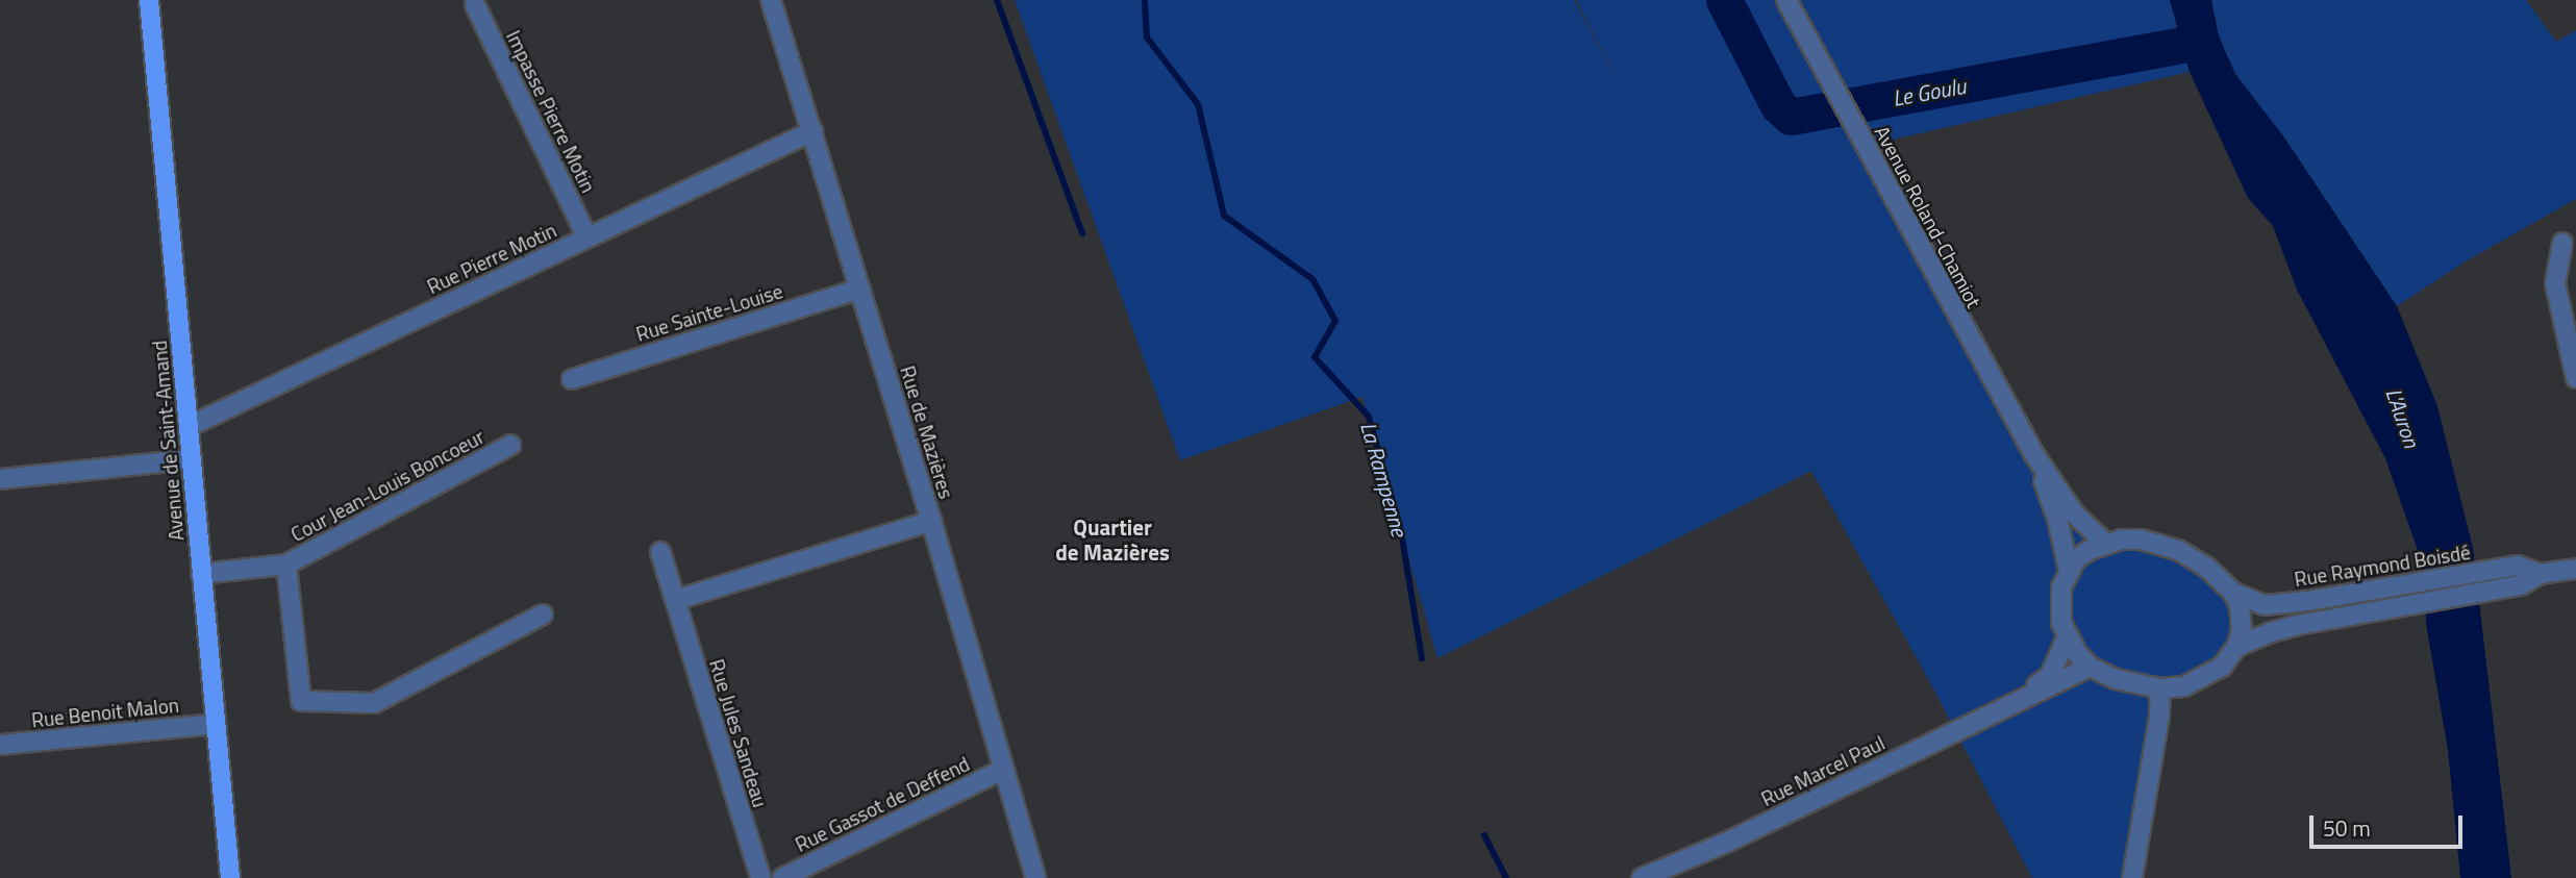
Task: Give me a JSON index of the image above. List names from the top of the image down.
{
  "streets": {
    "main road": ["Avenue de Saint-Amand"],
    "street": [
      "Impasse Pierre Motin",
      "Avenue Roland-Chamiot",
      "Rue Pierre Motin",
      "Rue Sainte-Louise",
      "Rue de Mazières",
      "Cour Jean-Louis Boncoeur",
      "Rue Raymond Boisdé",
      "Rue Benoit Malon",
      "Rue Jules Sandeau",
      "Rue Marcel Paul",
      "Rue Gassot de Deffend"
    ]
  },
  "crossings": [
    ["Impasse Pierre Motin", "Rue Pierre Motin"],
    ["Avenue Roland-Chamiot", "Rue Raymond Boisdé"],
    ["Avenue Roland-Chamiot", "Rue Marcel Paul"],
    ["Rue Pierre Motin", "Rue de Mazières"],
    ["Rue Pierre Motin", "Avenue de Saint-Amand"],
    ["Rue Sainte-Louise", "Rue de Mazières"],
    ["Rue de Mazières", "Rue Gassot de Deffend"],
    ["Avenue de Saint-Amand", "Cour Jean-Louis Boncoeur"],
    ["Avenue de Saint-Amand", "Rue Benoit Malon"],
    ["Rue Raymond Boisdé", "Rue Marcel Paul"]
  ],
  "districts": ["Quartier de Mazières"],
  "water": ["Le Goulu", "L'Auron", "La Rampenne"],
  "scale_bar": "50 m"
}
